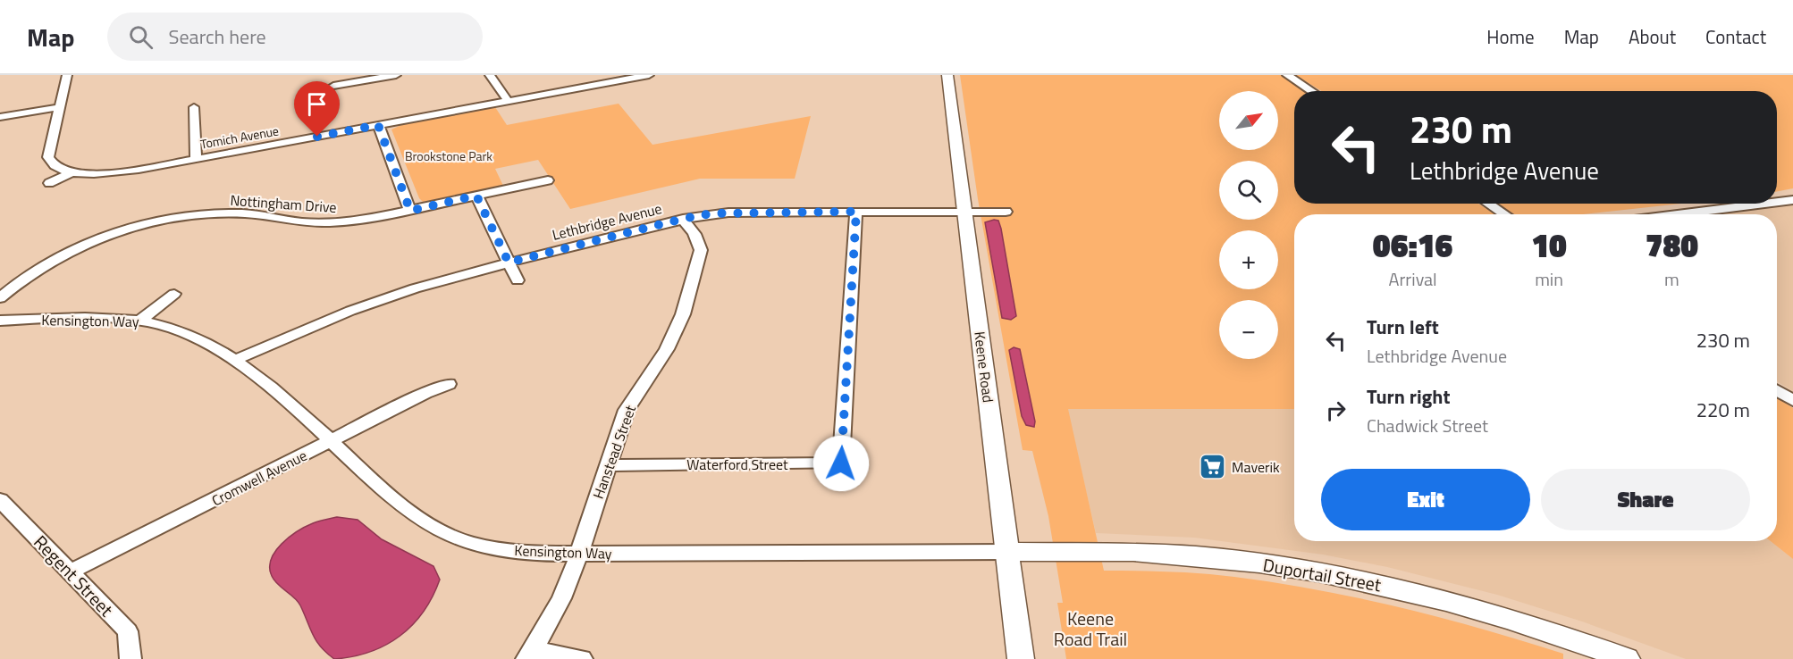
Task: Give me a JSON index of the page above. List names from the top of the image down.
{
  "streets": {
    "main road": ["Keene Road", "Duportail Street"],
    "street": [
      "Tomich Avenue",
      "Nottingham Drive",
      "Lethbridge Avenue",
      "Kensington Way",
      "Hanstead Street",
      "Waterford Street",
      "Cromwell Avenue",
      "Regent Street"
    ]
  },
  "crossings": [
    ["Lethbridge Avenue", "Kensington Way"],
    ["Lethbridge Avenue", "Keene Road"],
    ["Lethbridge Avenue", "Hanstead Street"],
    ["Lethbridge Avenue", "Waterford Street"],
    ["Kensington Way", "Keene Road"],
    ["Kensington Way", "Hanstead Street"],
    ["Kensington Way", "Cromwell Avenue"],
    ["Kensington Way", "Duportail Street"],
    ["Keene Road", "Duportail Street"],
    ["Hanstead Street", "Waterford Street"],
    ["Cromwell Avenue", "Regent Street"]
  ],
  "parks": ["Brookstone Park", "Keene Road Trail"],
  "places": {
    "supermarket": ["Maverik"]
  },
  "north": "top right",
  "page": {
    "header": "Map",
    "search": "Search here",
    "nav": [
      "Home",
      "Map",
      "About",
      "Contact"
    ],
    "map_buttons": ["+", "−"],
    "turn": ["230 m", "Lethbridge Avenue"],
    "eta": [
      "06:16",
      "Arrival",
      "10",
      "min",
      "780",
      "m"
    ],
    "list": [
      {
        "name": "Turn left",
        "note": "Lethbridge Avenue",
        "value": "230 m"
      },
      {
        "name": "Turn right",
        "note": "Chadwick Street",
        "value": "220 m"
      }
    ],
    "buttons": ["Exit", "Share"]
  }
}
